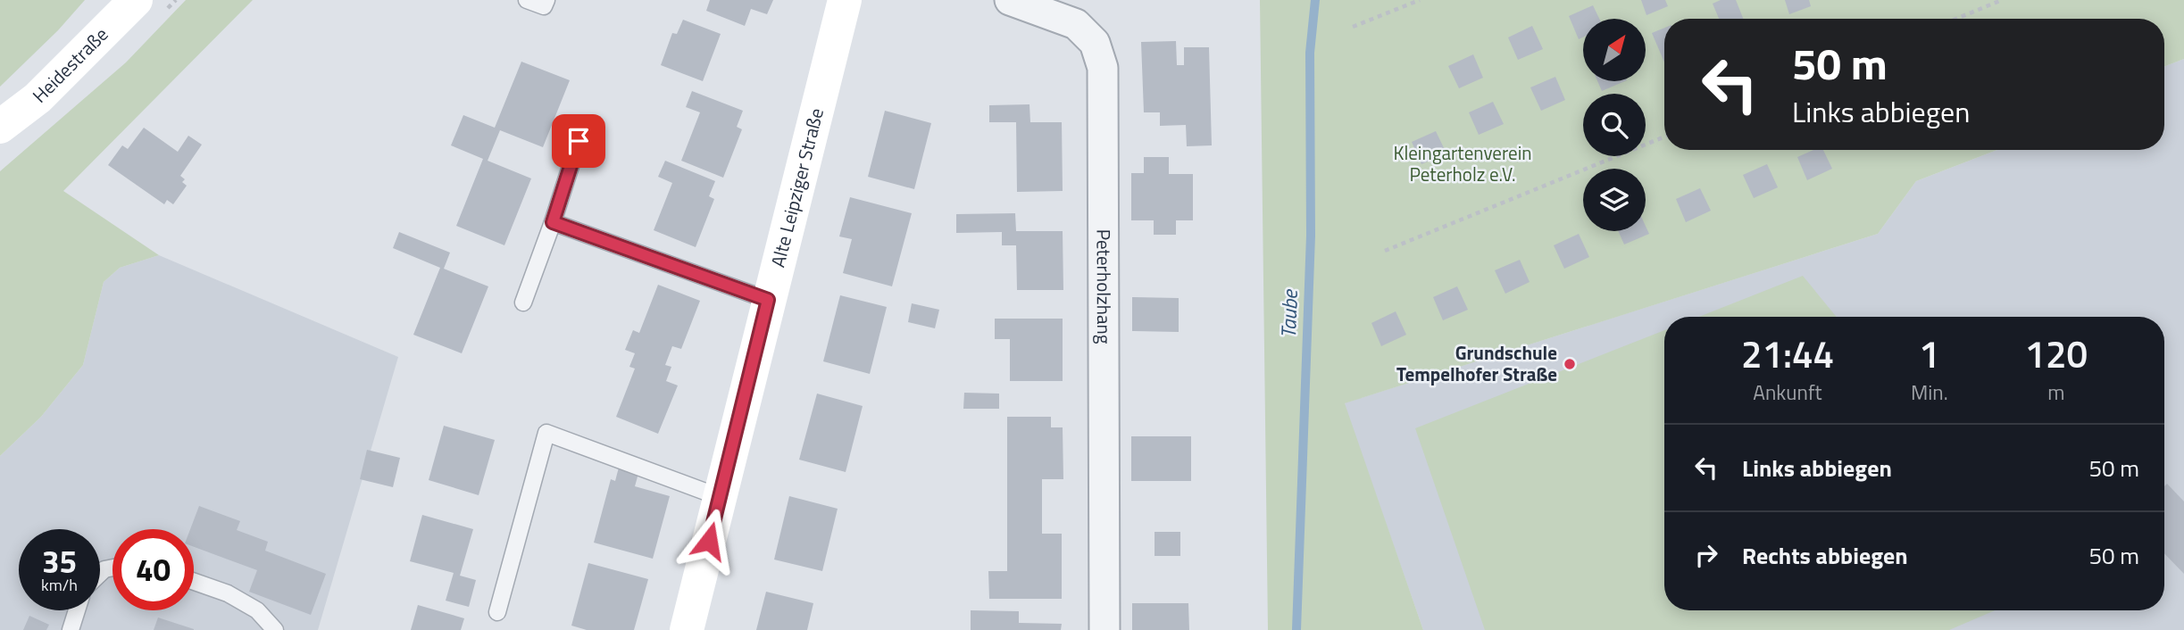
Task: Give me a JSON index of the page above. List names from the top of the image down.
{
  "streets": {
    "street": ["Heidestraße", "Alte Leipziger Straße", "Peterholzhang"]
  },
  "water": ["Taube"],
  "parks": ["Kleingartenverein Peterholz e.V."],
  "places": ["Grundschule Tempelhofer Straße"],
  "north": "top right",
  "page": {
    "turn": ["50 m", "Links abbiegen"],
    "eta": [
      "21:44",
      "Ankunft",
      "1",
      "Min.",
      "120",
      "m"
    ],
    "list": [
      {
        "name": "Links abbiegen",
        "value": "50 m"
      },
      {
        "name": "Rechts abbiegen",
        "value": "50 m"
      }
    ],
    "speed": "35 km/h",
    "limit": "40"
  }
}
